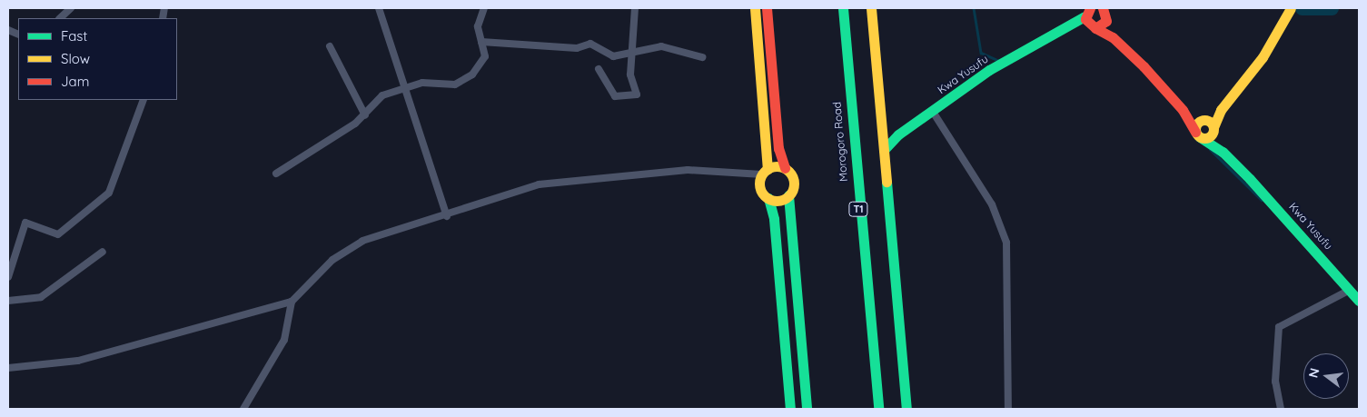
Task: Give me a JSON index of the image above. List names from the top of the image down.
{
  "streets": {
    "main road": ["Kwa Yusufu", "Morogoro Road", "T1"]
  },
  "legend": ["Fast", "Slow", "Jam"],
  "north": "left"
}
